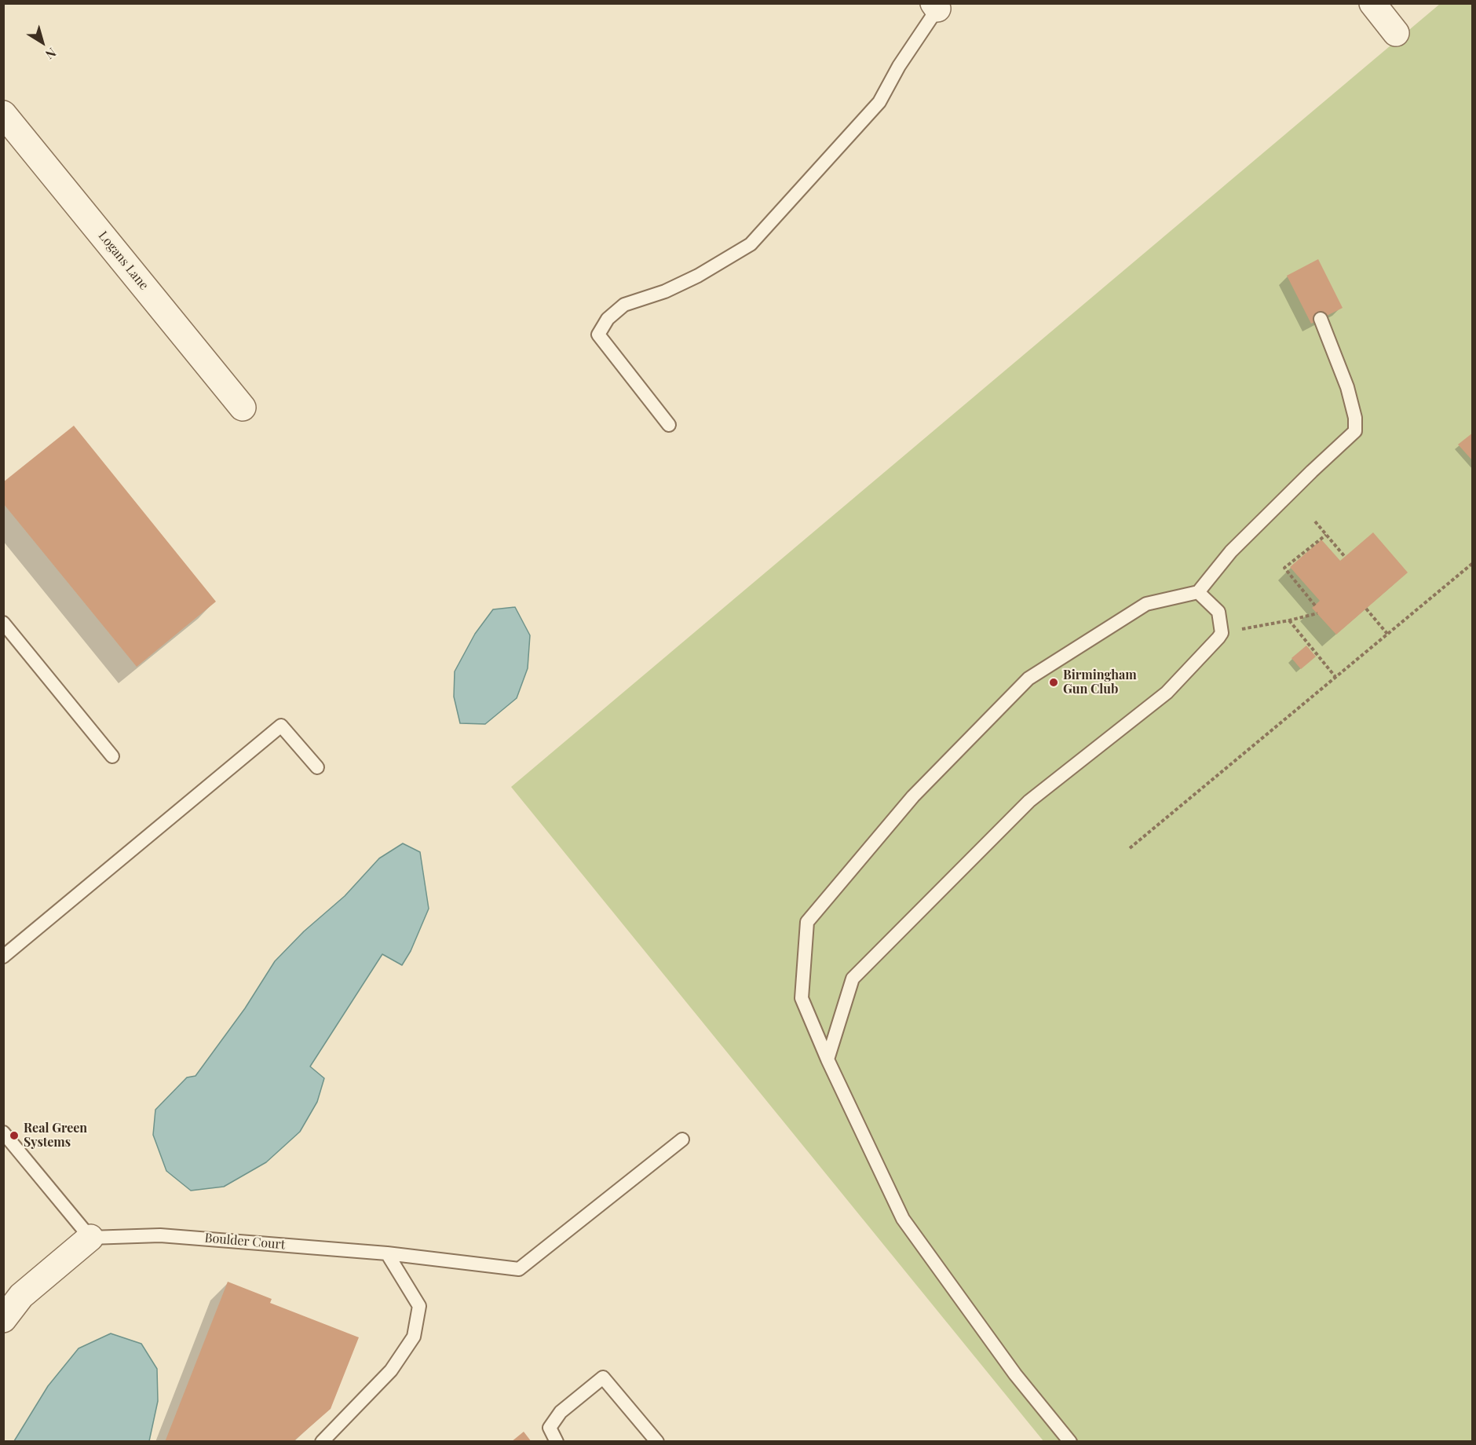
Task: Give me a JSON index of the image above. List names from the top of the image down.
{
  "streets": {
    "street": ["Logans Lane"],
    "lane": ["Boulder Court"]
  },
  "places": ["Birmingham Gun Club", "Real Green Systems"],
  "north": "bottom right"
}
